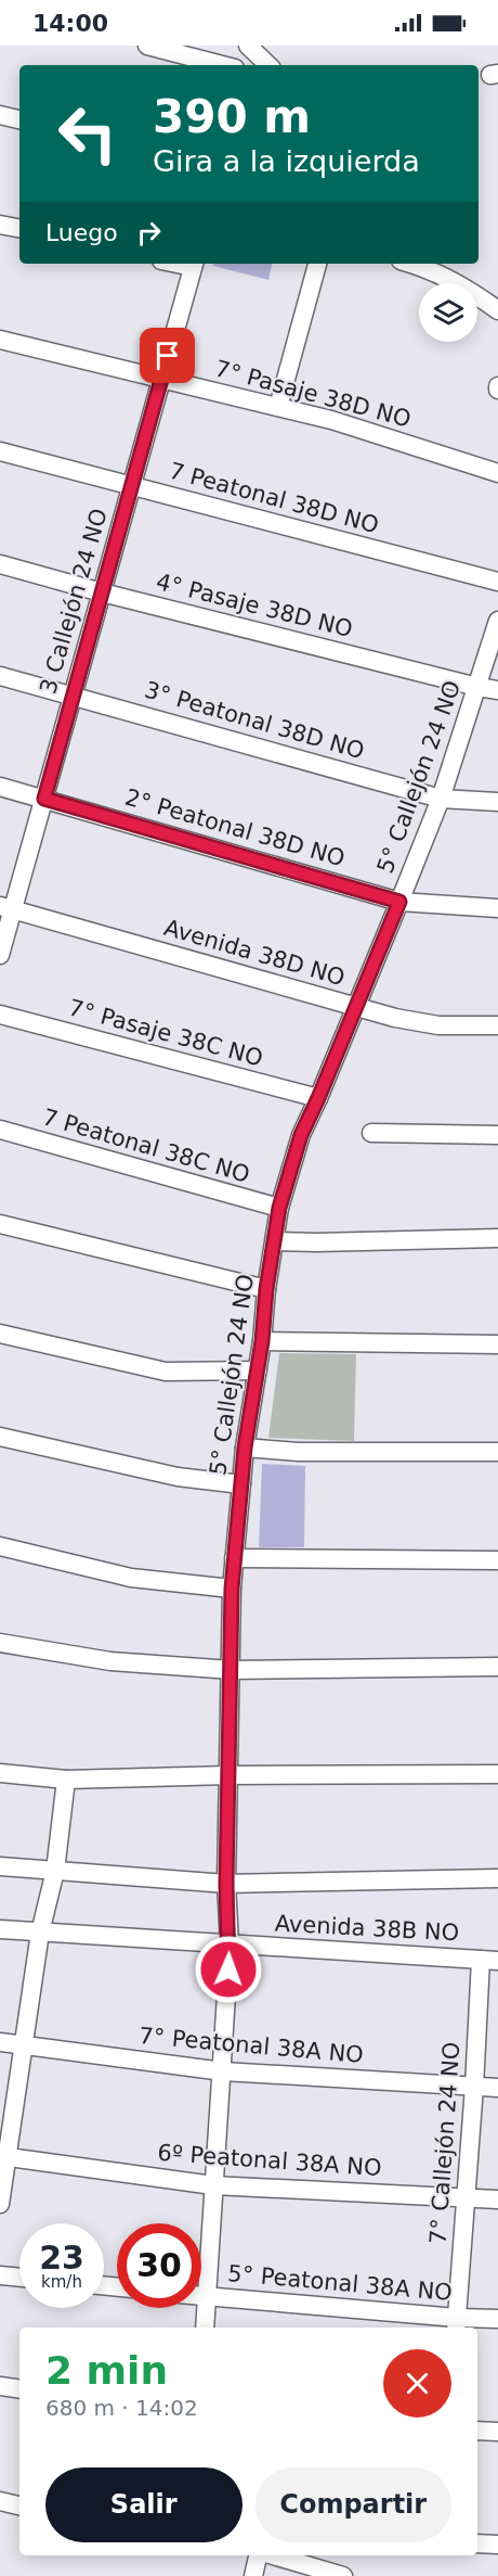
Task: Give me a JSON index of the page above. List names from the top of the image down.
{
  "streets": {
    "street": [
      "7° Pasaje 38D NO",
      "7 Peatonal 38D NO",
      "3 Callejón 24 NO",
      "4° Pasaje 38D NO",
      "3° Peatonal 38D NO",
      "5° Callejón 24 NO",
      "2° Peatonal 38D NO",
      "Avenida 38D NO",
      "7° Pasaje 38C NO",
      "7 Peatonal 38C NO",
      "Avenida 38B NO",
      "7° Peatonal 38A NO",
      "7° Callejón 24 NO",
      "6º Peatonal 38A NO",
      "5° Peatonal 38A NO"
    ]
  },
  "crossings": [
    ["7° Pasaje 38D NO", "3 Callejón 24 NO"],
    ["7 Peatonal 38D NO", "3 Callejón 24 NO"],
    ["3 Callejón 24 NO", "4° Pasaje 38D NO"],
    ["3 Callejón 24 NO", "3° Peatonal 38D NO"],
    ["3 Callejón 24 NO", "2° Peatonal 38D NO"],
    ["3 Callejón 24 NO", "Avenida 38D NO"],
    ["4° Pasaje 38D NO", "5° Callejón 24 NO"],
    ["3° Peatonal 38D NO", "5° Callejón 24 NO"],
    ["5° Callejón 24 NO", "2° Peatonal 38D NO"],
    ["5° Callejón 24 NO", "Avenida 38D NO"],
    ["5° Callejón 24 NO", "7° Pasaje 38C NO"],
    ["5° Callejón 24 NO", "7 Peatonal 38C NO"],
    ["5° Callejón 24 NO", "Avenida 38B NO"],
    ["5° Callejón 24 NO", "7° Peatonal 38A NO"],
    ["5° Callejón 24 NO", "6º Peatonal 38A NO"],
    ["5° Callejón 24 NO", "5° Peatonal 38A NO"],
    ["Avenida 38B NO", "7° Callejón 24 NO"],
    ["7° Peatonal 38A NO", "7° Callejón 24 NO"],
    ["7° Callejón 24 NO", "6º Peatonal 38A NO"],
    ["7° Callejón 24 NO", "5° Peatonal 38A NO"]
  ],
  "page": {
    "status": "14:00",
    "turn": ["390 m", "Gira a la izquierda"],
    "then": "Luego",
    "speed": "23 km/h",
    "limit": "30",
    "heading": ["2 min", "680 m · 14:02"],
    "buttons": ["Salir", "Compartir"]
  }
}
